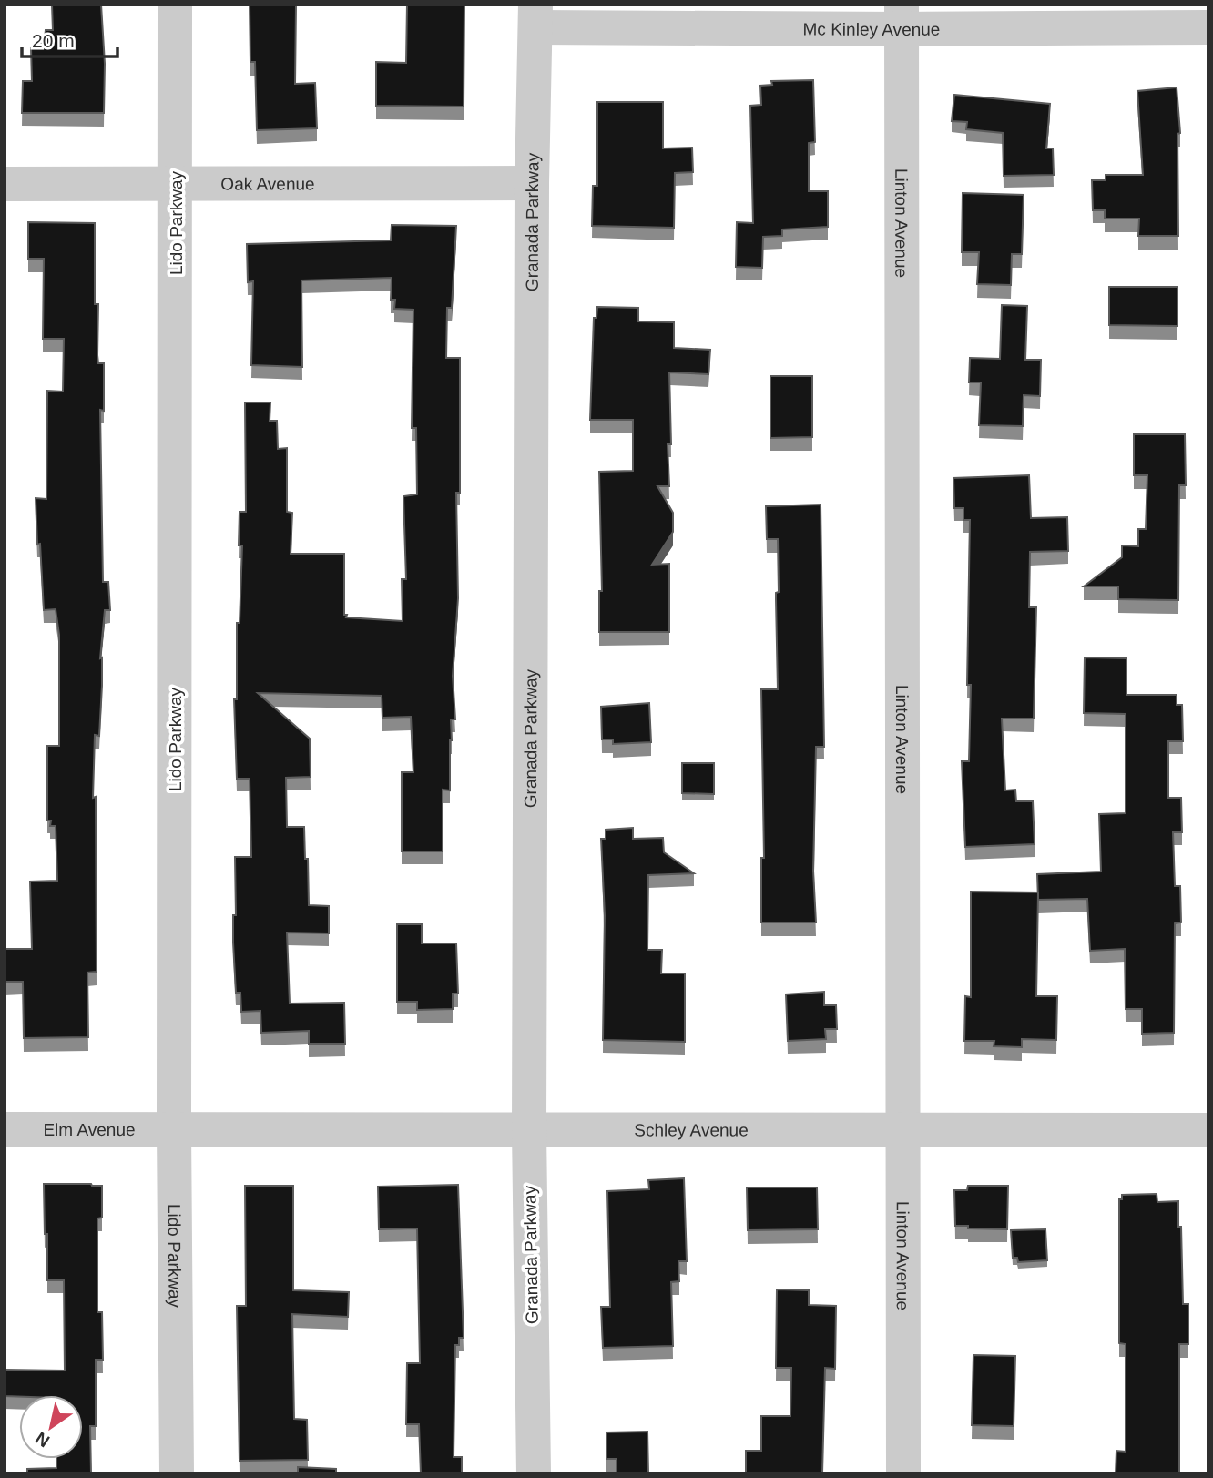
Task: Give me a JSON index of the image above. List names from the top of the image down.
{
  "streets": {
    "street": [
      "Mc Kinley Avenue",
      "Oak Avenue",
      "Granada Parkway",
      "Lido Parkway",
      "Linton Avenue",
      "Elm Avenue",
      "Schley Avenue"
    ]
  },
  "crossings": [
    ["Mc Kinley Avenue", "Granada Parkway"],
    ["Mc Kinley Avenue", "Linton Avenue"],
    ["Oak Avenue", "Granada Parkway"],
    ["Oak Avenue", "Lido Parkway"],
    ["Granada Parkway", "Schley Avenue"],
    ["Lido Parkway", "Elm Avenue"],
    ["Lido Parkway", "Schley Avenue"],
    ["Linton Avenue", "Schley Avenue"],
    ["Elm Avenue", "Schley Avenue"]
  ],
  "scale_bar": "20 m",
  "north": "bottom left"
}
